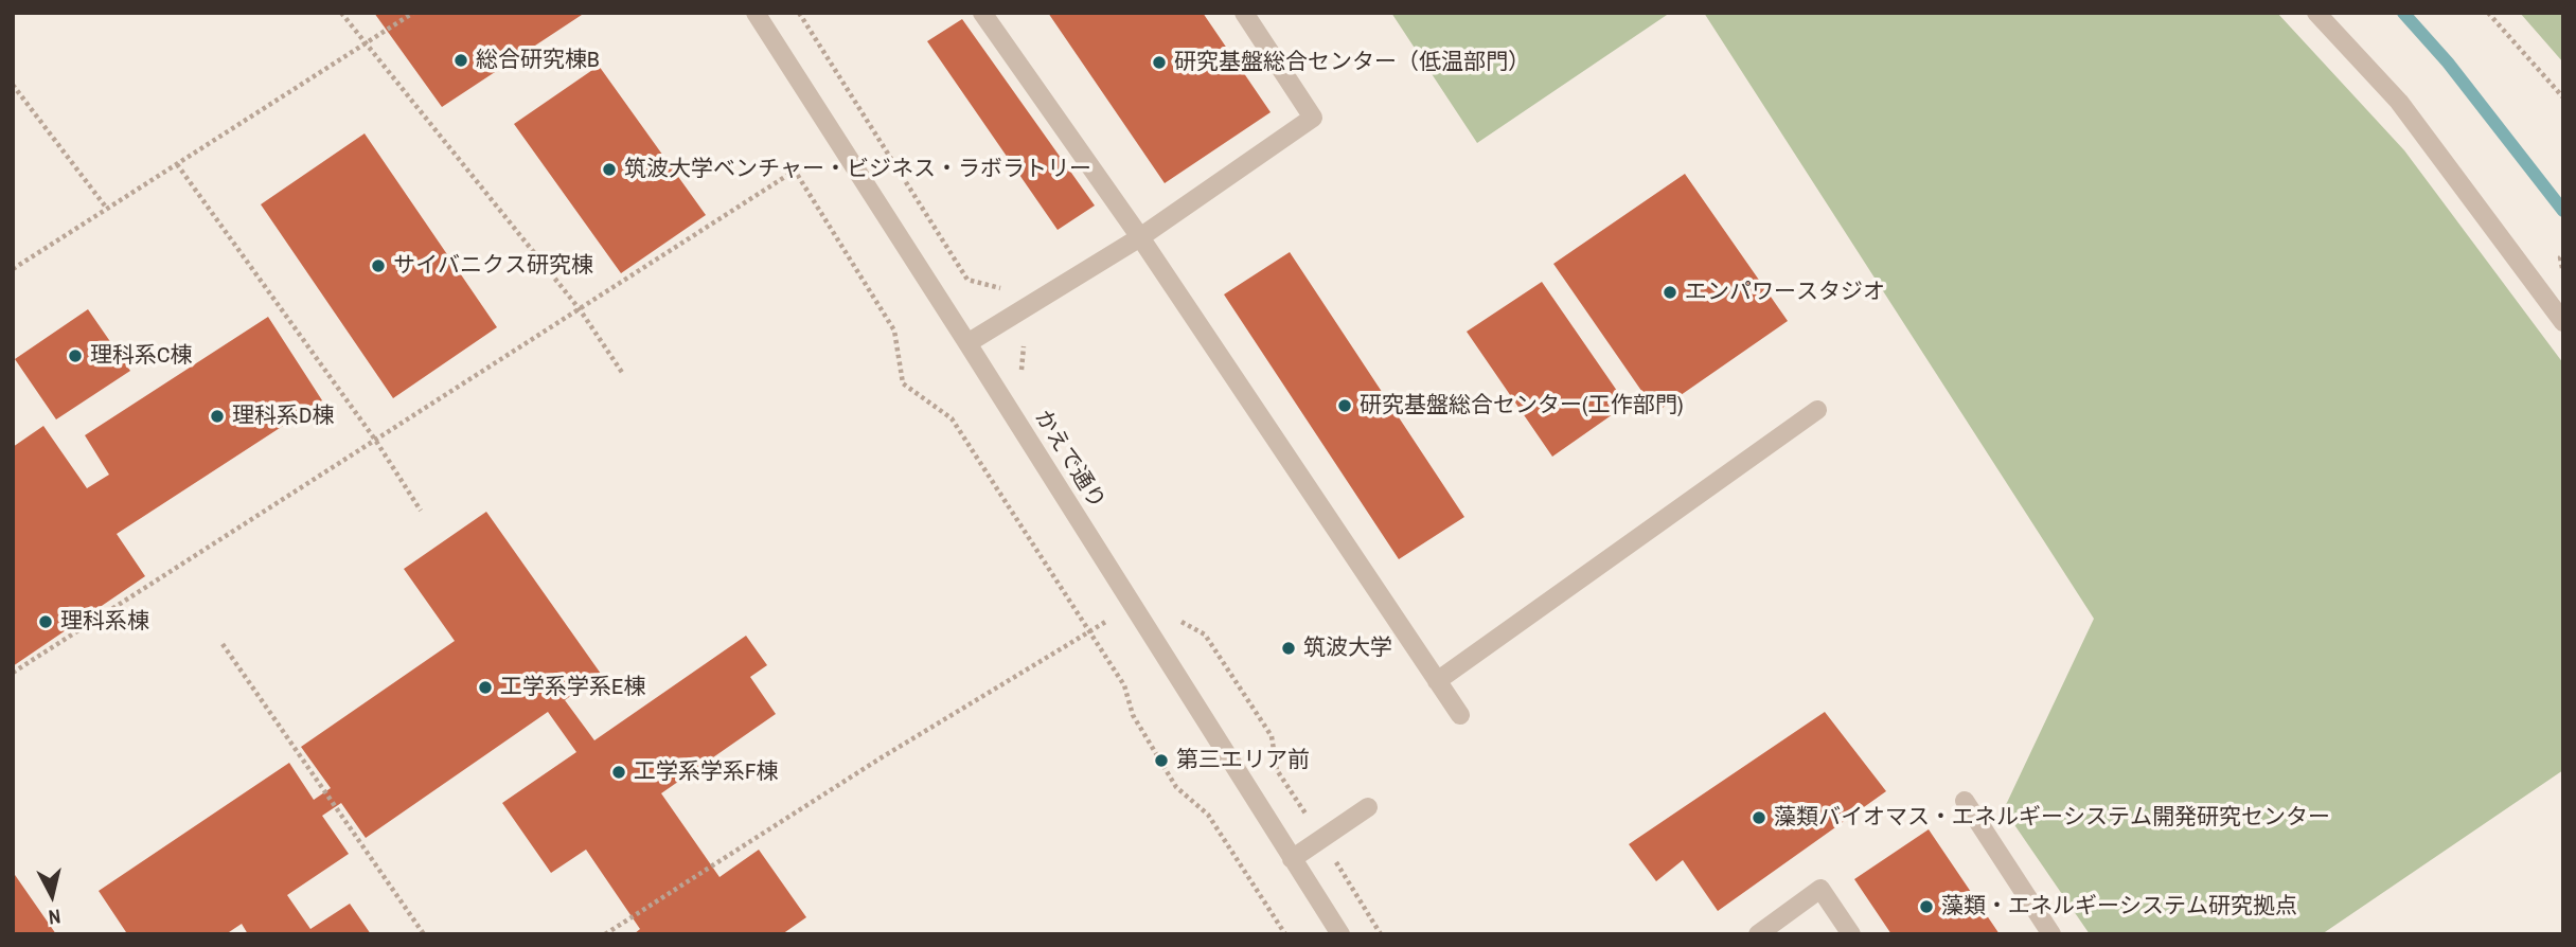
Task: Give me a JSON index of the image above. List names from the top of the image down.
{
  "streets": {
    "street": ["かえで通り"]
  },
  "places": [
    "総合研究棟B",
    "研究基盤総合センター（低温部門）",
    "筑波大学ベンチャー・ビジネス・ラボラトリー",
    "サイバニクス研究棟",
    "エンパワースタジオ",
    "理科系C棟",
    "研究基盤総合センター(工作部門)",
    "理科系D棟",
    "理科系棟",
    "筑波大学",
    "工学系学系E棟",
    "第三エリア前",
    "工学系学系F棟",
    "藻類バイオマス・エネルギーシステム開発研究センター",
    "藻類・エネルギーシステム研究拠点"
  ],
  "north": "bottom"
}
